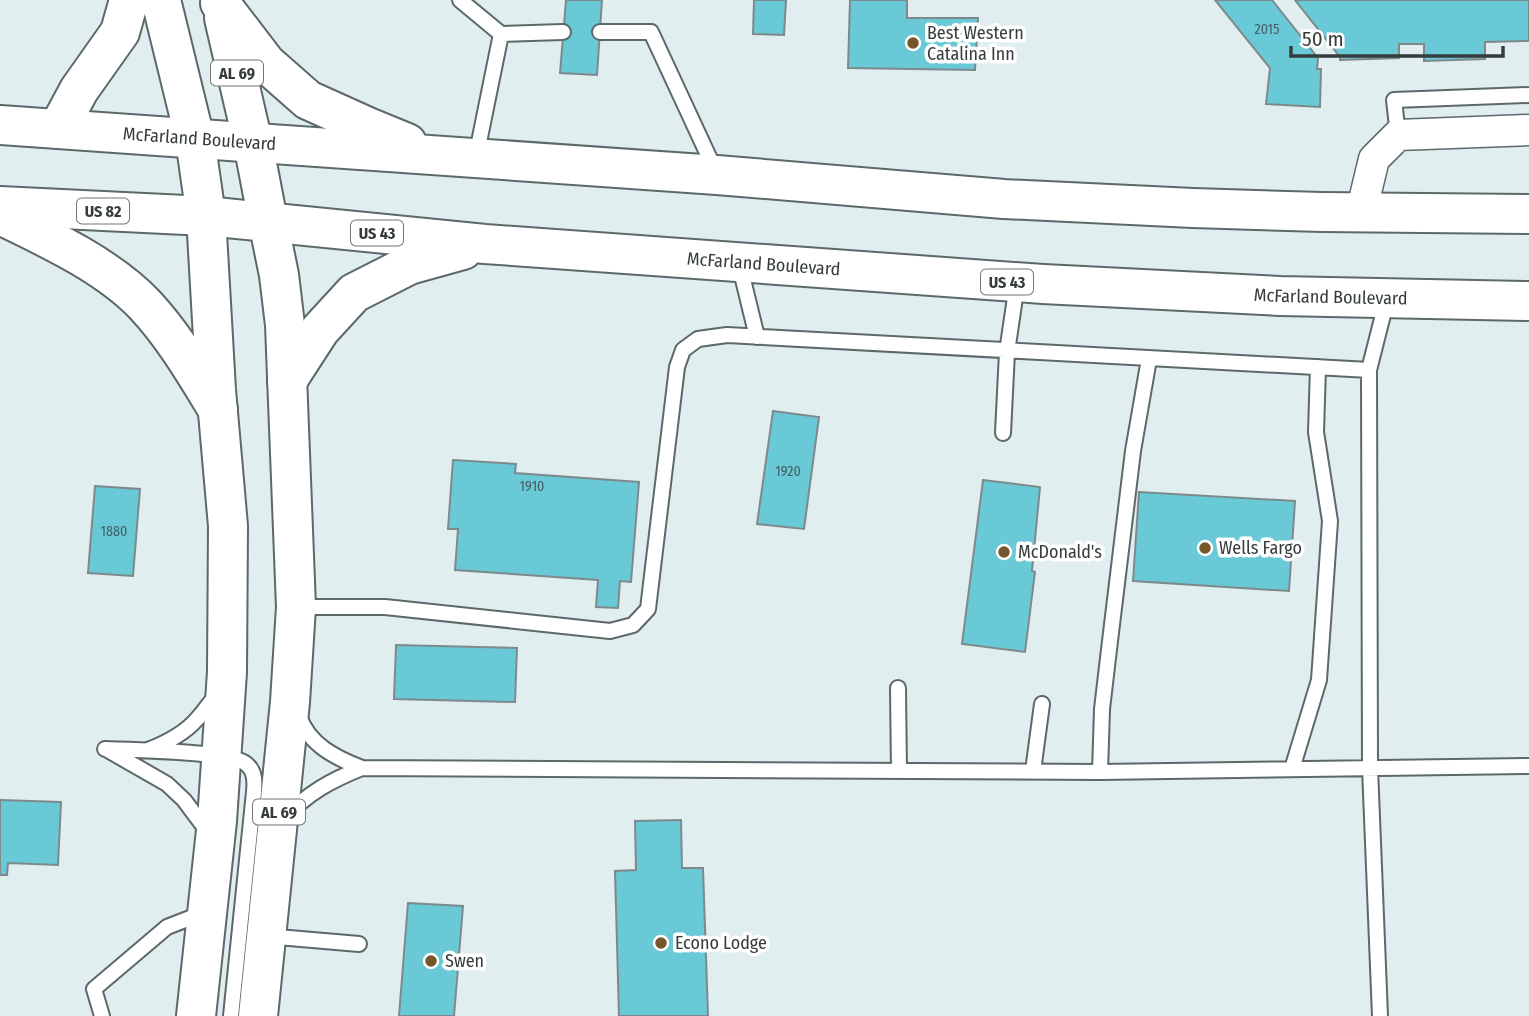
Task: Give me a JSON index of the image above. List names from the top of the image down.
{
  "streets": {
    "main road": [
      "AL 69",
      "McFarland Boulevard",
      "US 82",
      "US 43"
    ]
  },
  "crossings": [
    ["AL 69", "McFarland Boulevard"]
  ],
  "places": [
    "Best Western Catalina Inn",
    "Wells Fargo",
    "McDonald's",
    "Econo Lodge",
    "Swen"
  ],
  "house_numbers": [
    "2015",
    "1920",
    "1910",
    "1880"
  ],
  "scale_bar": "50 m"
}
